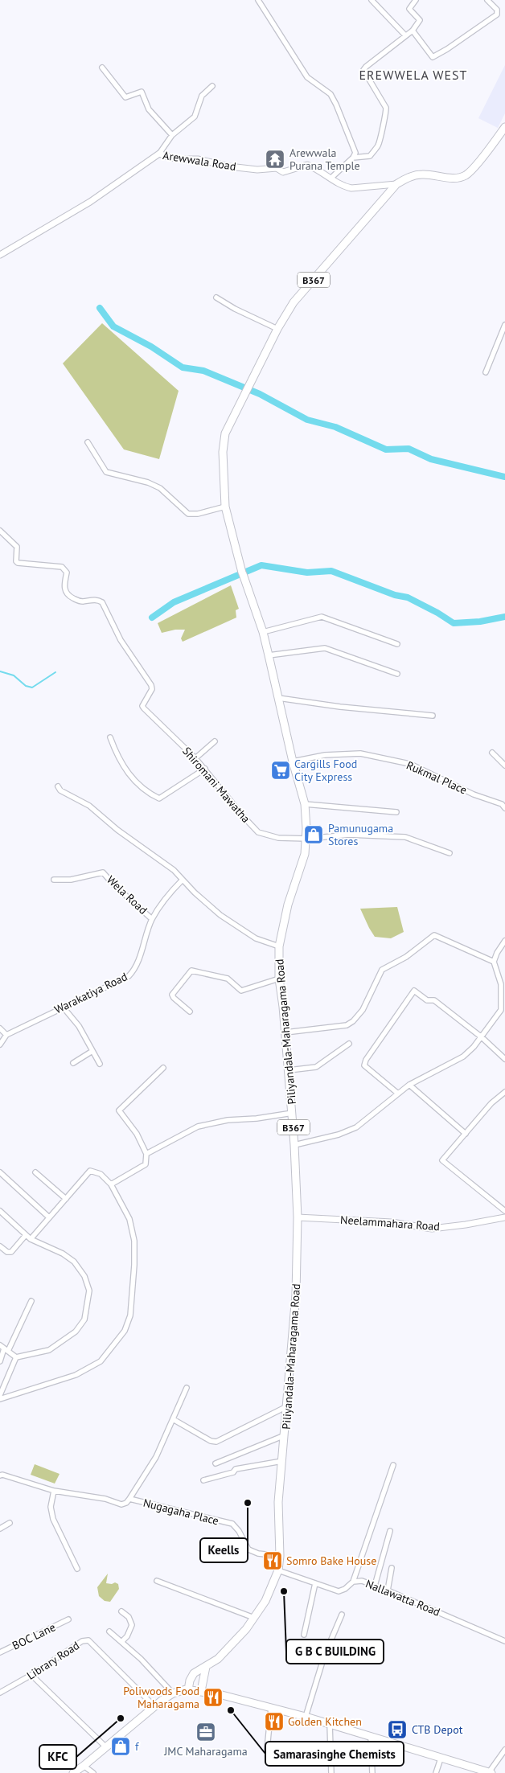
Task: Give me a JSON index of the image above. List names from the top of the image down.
{
  "streets": {
    "main road": ["B367", "Piliyandala-Maharagama Road"],
    "street": [
      "Arewwala Road",
      "Rukmal Place",
      "Shiromani Mawatha",
      "Wela Road",
      "Warakatiya Road",
      "Neelammahara Road",
      "Nugagaha Place",
      "Nallawatta Road",
      "BOC Lane",
      "Library Road"
    ]
  },
  "crossings": [
    ["Arewwala Road", "Piliyandala-Maharagama Road"],
    ["Rukmal Place", "Piliyandala-Maharagama Road"],
    ["Shiromani Mawatha", "Piliyandala-Maharagama Road"],
    ["Wela Road", "Warakatiya Road"],
    ["Piliyandala-Maharagama Road", "Neelammahara Road"],
    ["Piliyandala-Maharagama Road", "Nugagaha Place"],
    ["Piliyandala-Maharagama Road", "Nallawatta Road"]
  ],
  "districts": ["EREWWELA WEST"],
  "places": {
    "temple": ["Arewwala Purana Temple"],
    "supermarket": ["Cargills Food City Express"],
    "shop": ["Pamunugama Stores", "f"],
    "other": [
      "Keells",
      "G B C BUILDING",
      "Samarasinghe Chemists",
      "KFC"
    ],
    "restaurant": ["Somro Bake House", "Poliwoods Food Maharagama", "Golden Kitchen"],
    "bus stop": ["CTB Depot"],
    "office": ["JMC Maharagama"]
  }
}
